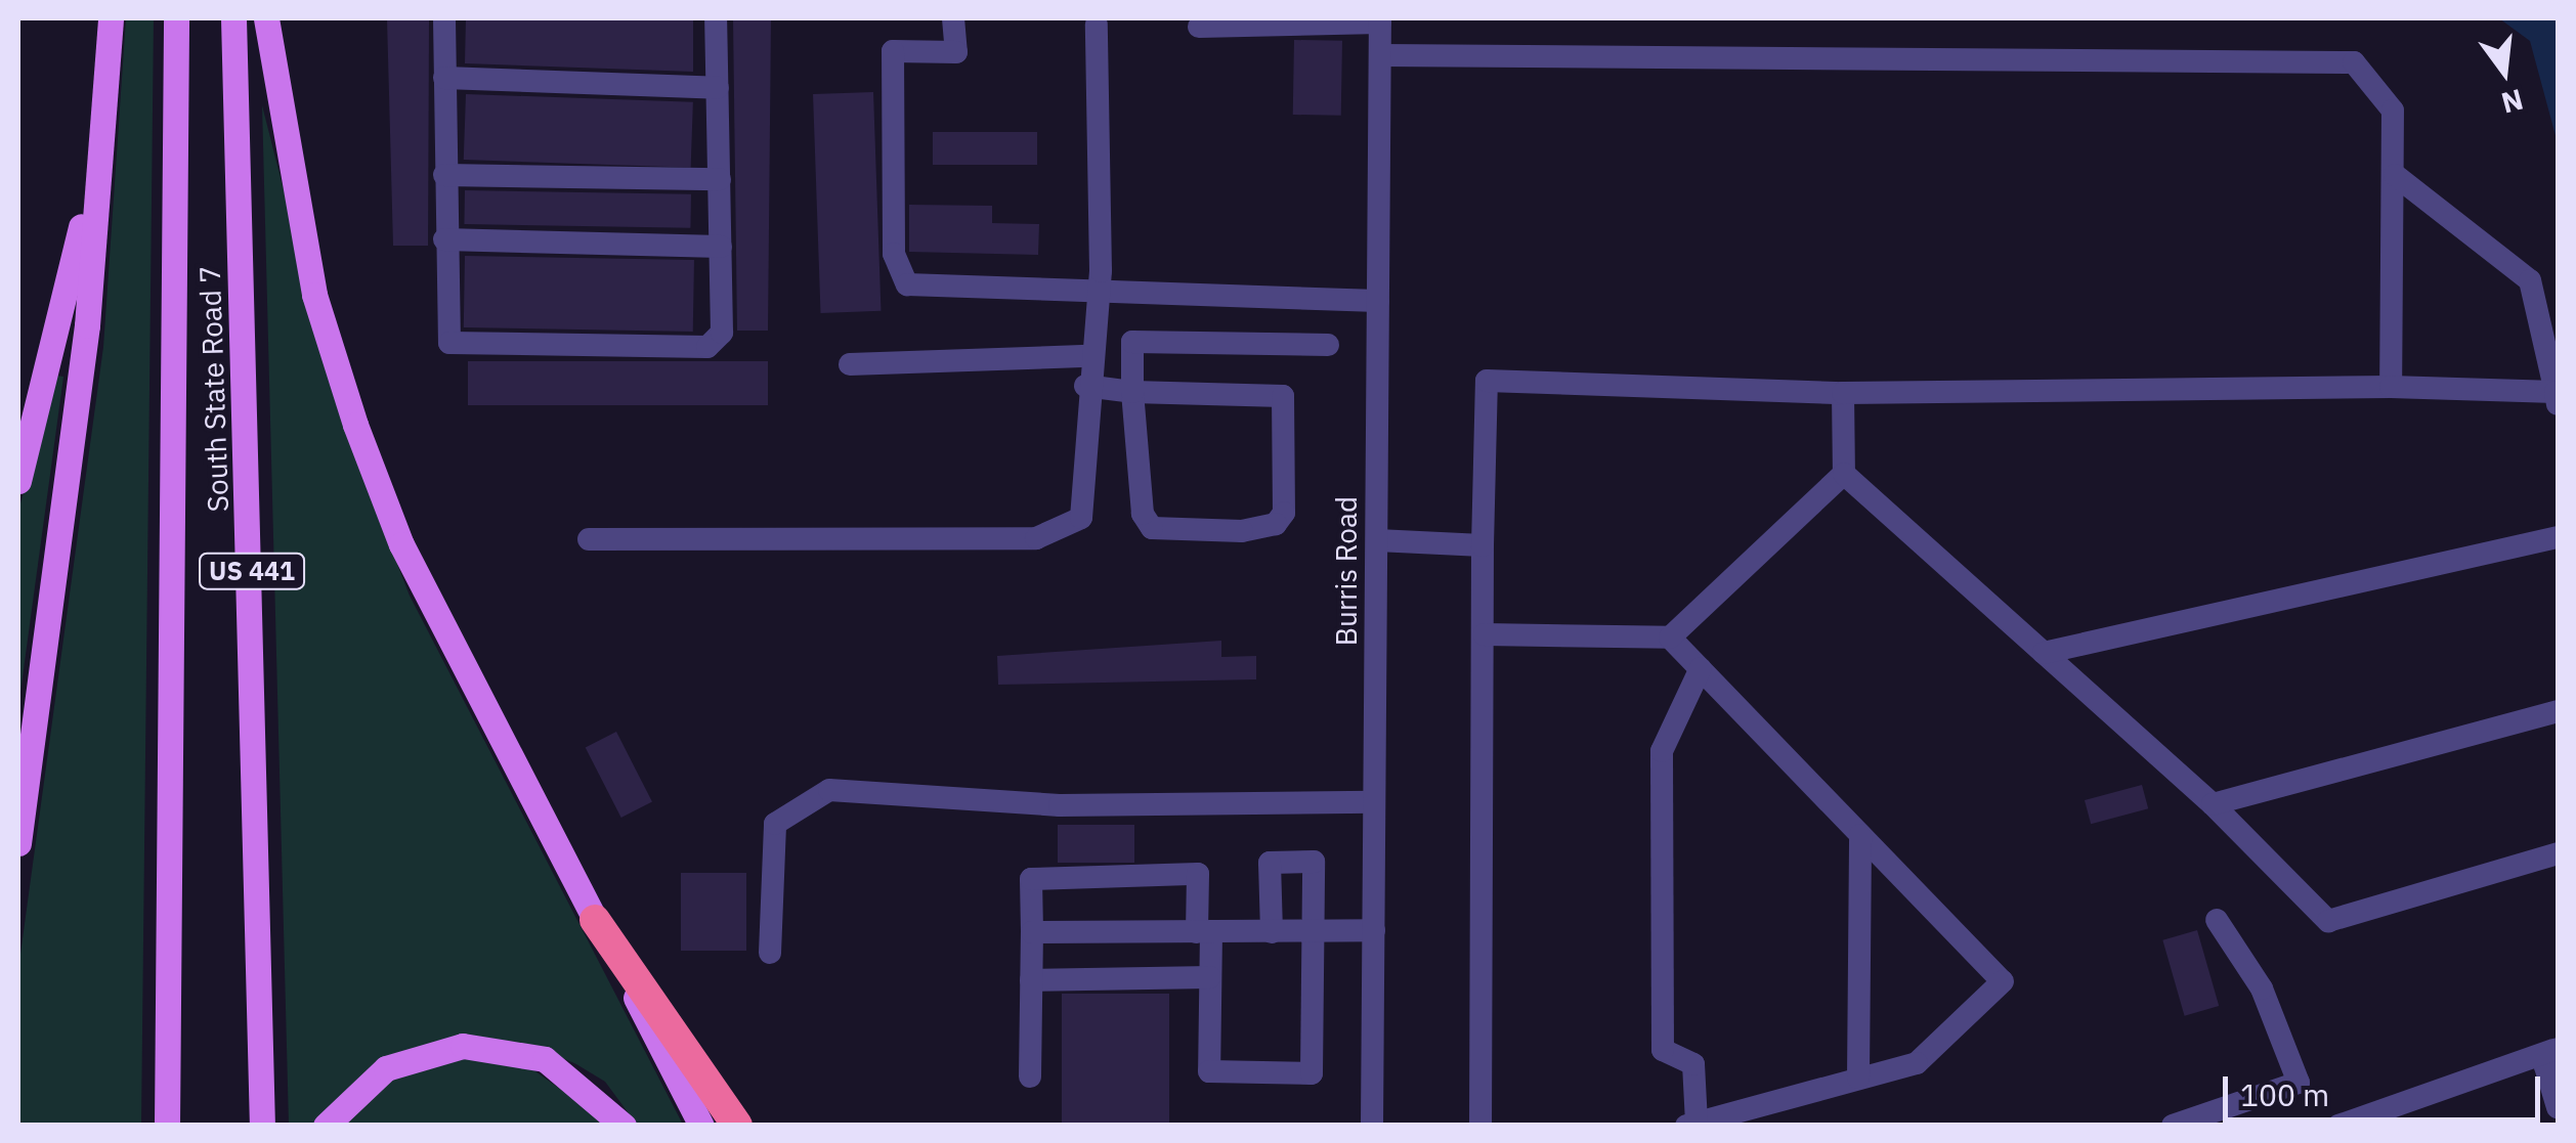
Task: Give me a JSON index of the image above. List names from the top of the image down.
{
  "streets": {
    "main road": ["South State Road 7", "US 441"],
    "street": ["Burris Road"]
  },
  "scale_bar": "100 m",
  "north": "bottom"
}
